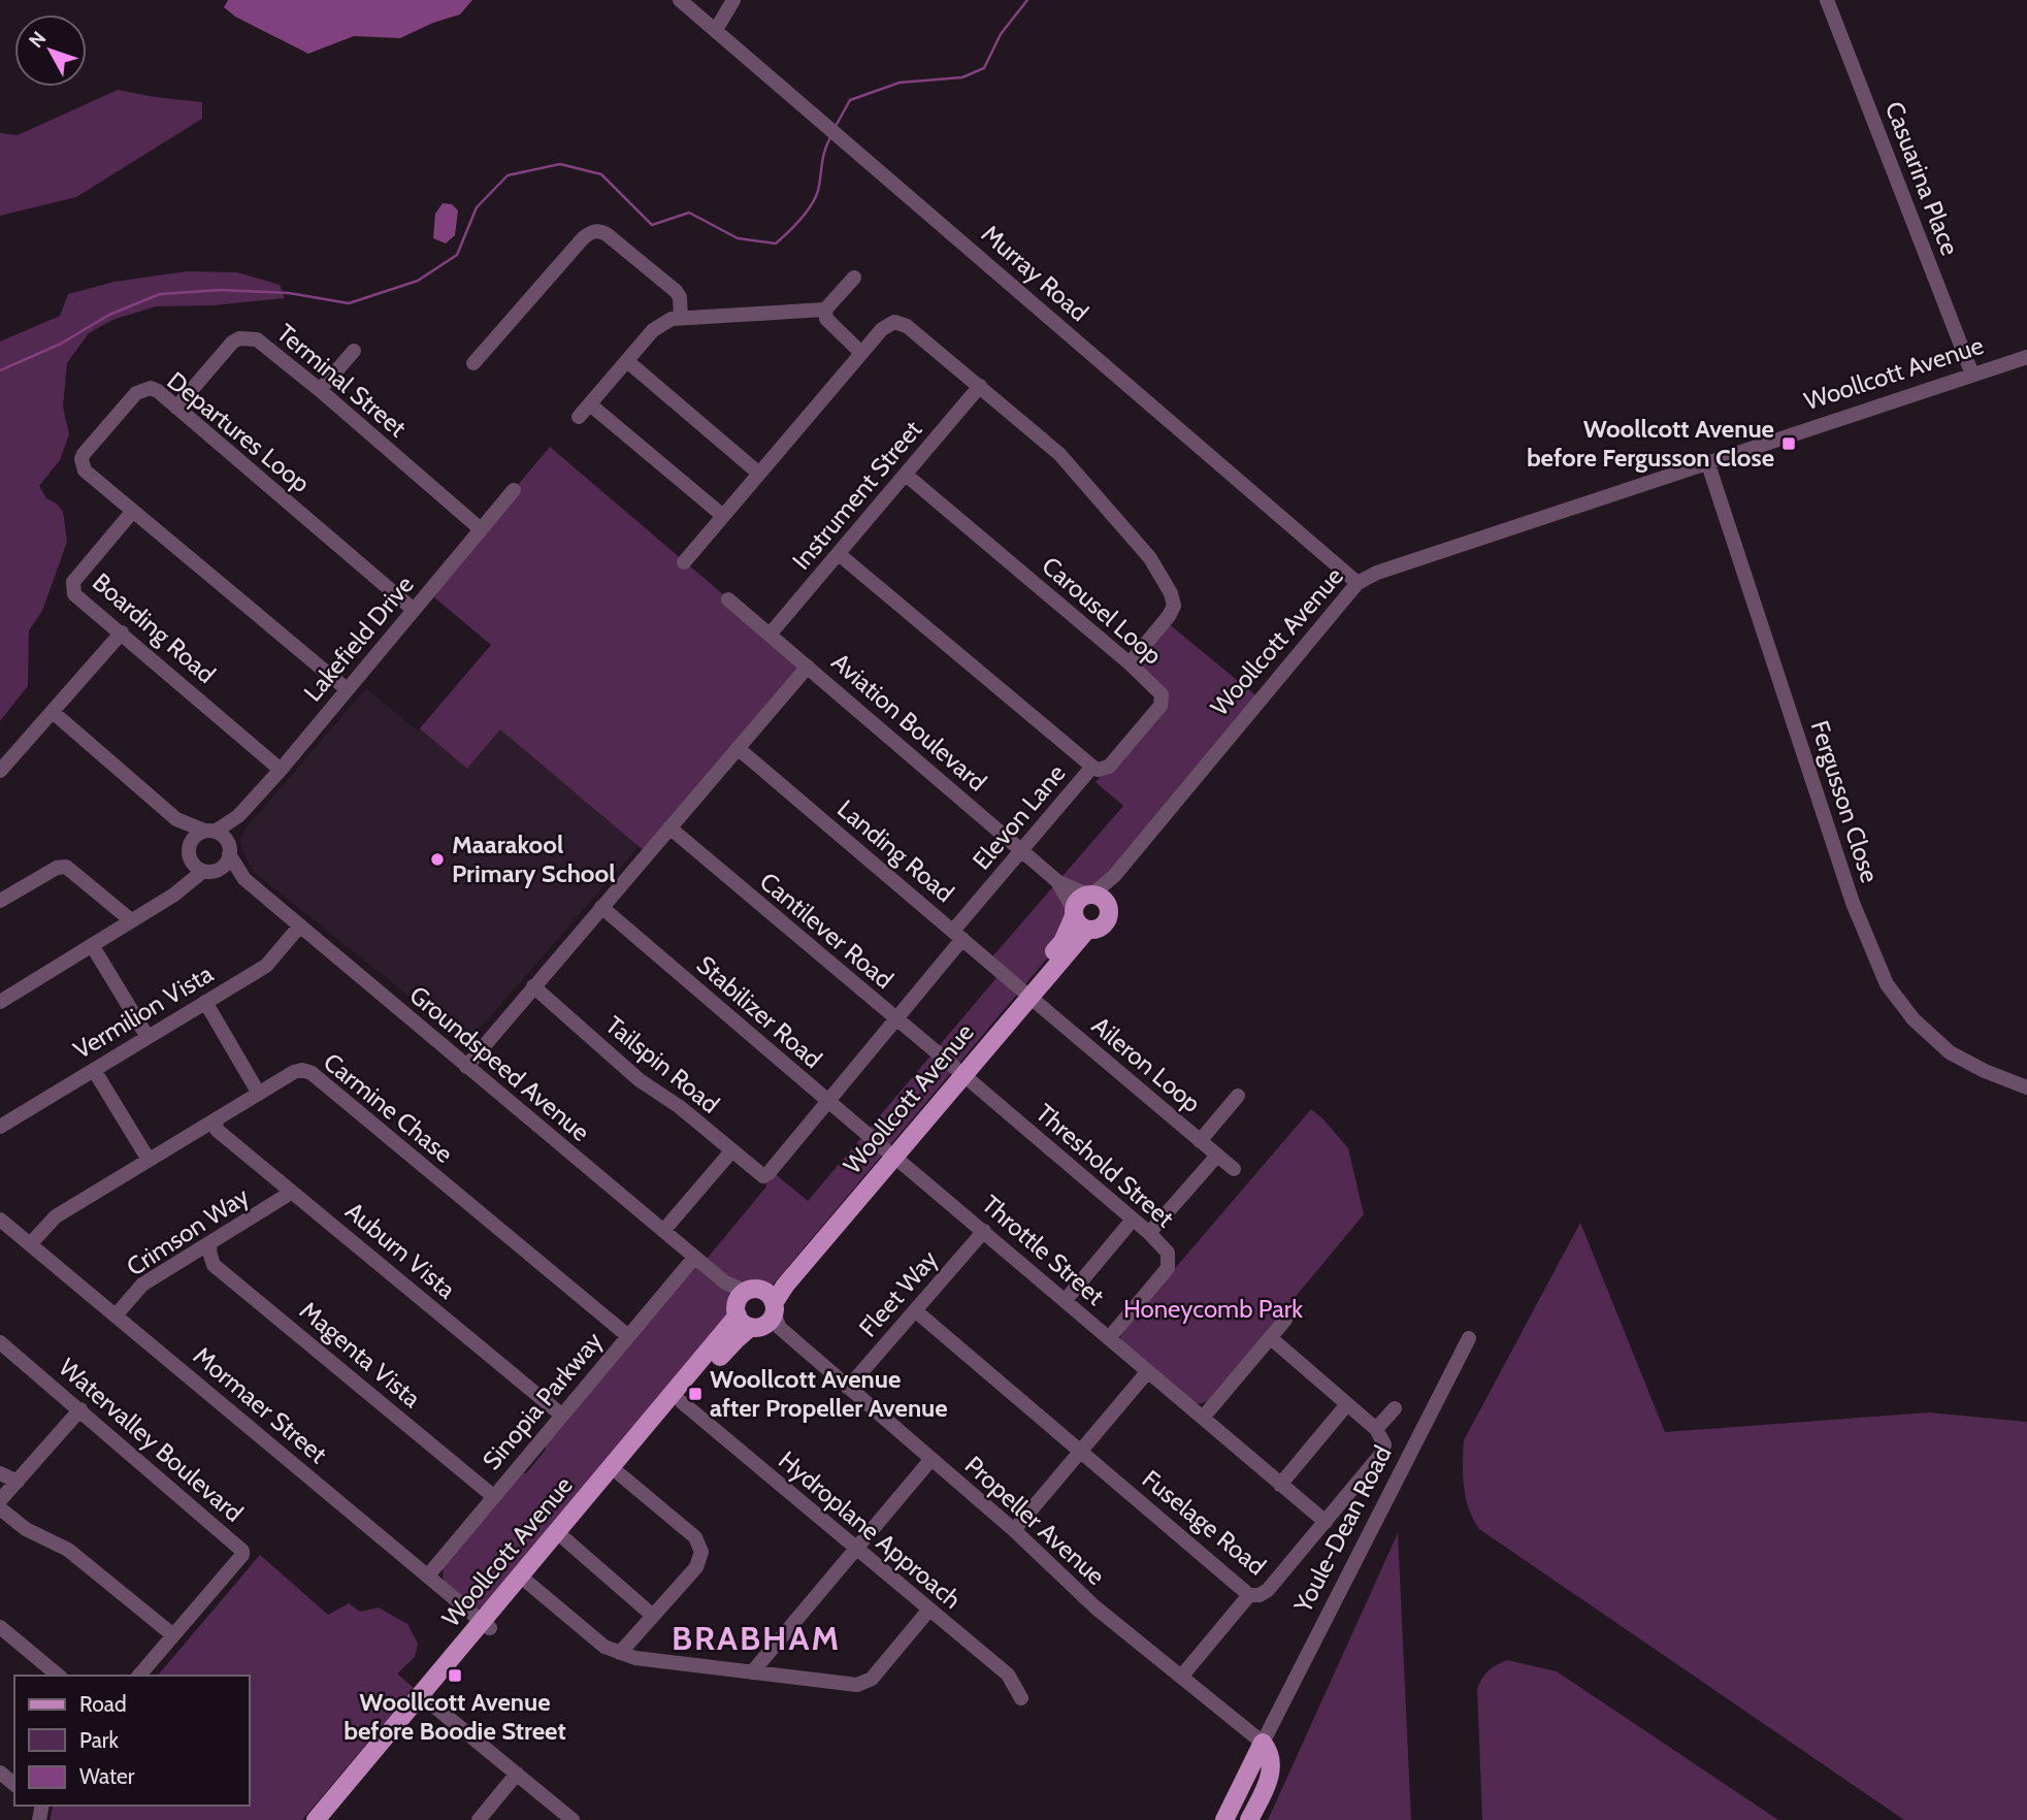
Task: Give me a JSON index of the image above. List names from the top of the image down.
{
  "streets": {
    "main road": ["Woollcott Avenue", "Youle-Dean Road"],
    "street": [
      "Casuarina Place",
      "Murray Road",
      "Terminal Street",
      "Departures Loop",
      "Instrument Street",
      "Carousel Loop",
      "Boarding Road",
      "Lakefield Drive",
      "Aviation Boulevard",
      "Fergusson Close",
      "Elevon Lane",
      "Landing Road",
      "Cantilever Road",
      "Vermilion Vista",
      "Stabilizer Road",
      "Groundspeed Avenue",
      "Tailspin Road",
      "Aileron Loop",
      "Carmine Chase",
      "Threshold Street",
      "Crimson Way",
      "Auburn Vista",
      "Throttle Street",
      "Fleet Way",
      "Magenta Vista",
      "Sinopia Parkway",
      "Mormaer Street",
      "Watervalley Boulevard",
      "Propeller Avenue",
      "Fuselage Road",
      "Hydroplane Approach"
    ]
  },
  "crossings": [
    ["Casuarina Place", "Woollcott Avenue"],
    ["Murray Road", "Woollcott Avenue"],
    ["Woollcott Avenue", "Aviation Boulevard"],
    ["Woollcott Avenue", "Fergusson Close"],
    ["Woollcott Avenue", "Landing Road"],
    ["Woollcott Avenue", "Cantilever Road"],
    ["Woollcott Avenue", "Stabilizer Road"],
    ["Woollcott Avenue", "Groundspeed Avenue"],
    ["Woollcott Avenue", "Aileron Loop"],
    ["Woollcott Avenue", "Threshold Street"],
    ["Woollcott Avenue", "Throttle Street"],
    ["Woollcott Avenue", "Mormaer Street"],
    ["Woollcott Avenue", "Propeller Avenue"],
    ["Woollcott Avenue", "Hydroplane Approach"],
    ["Terminal Street", "Departures Loop"],
    ["Terminal Street", "Lakefield Drive"],
    ["Departures Loop", "Boarding Road"],
    ["Departures Loop", "Lakefield Drive"],
    ["Instrument Street", "Carousel Loop"],
    ["Instrument Street", "Aviation Boulevard"],
    ["Carousel Loop", "Elevon Lane"],
    ["Boarding Road", "Lakefield Drive"],
    ["Lakefield Drive", "Groundspeed Avenue"],
    ["Aviation Boulevard", "Elevon Lane"],
    ["Elevon Lane", "Landing Road"],
    ["Elevon Lane", "Cantilever Road"],
    ["Elevon Lane", "Stabilizer Road"],
    ["Elevon Lane", "Tailspin Road"],
    ["Landing Road", "Aileron Loop"],
    ["Cantilever Road", "Threshold Street"],
    ["Vermilion Vista", "Groundspeed Avenue"],
    ["Stabilizer Road", "Throttle Street"],
    ["Groundspeed Avenue", "Sinopia Parkway"],
    ["Groundspeed Avenue", "Propeller Avenue"],
    ["Carmine Chase", "Auburn Vista"],
    ["Carmine Chase", "Sinopia Parkway"],
    ["Carmine Chase", "Mormaer Street"],
    ["Threshold Street", "Throttle Street"],
    ["Crimson Way", "Auburn Vista"],
    ["Crimson Way", "Magenta Vista"],
    ["Crimson Way", "Mormaer Street"],
    ["Auburn Vista", "Sinopia Parkway"],
    ["Throttle Street", "Fleet Way"],
    ["Throttle Street", "Fuselage Road"],
    ["Fleet Way", "Propeller Avenue"],
    ["Fleet Way", "Fuselage Road"],
    ["Magenta Vista", "Sinopia Parkway"],
    ["Sinopia Parkway", "Mormaer Street"],
    ["Propeller Avenue", "Youle-Dean Road"]
  ],
  "districts": ["BRABHAM"],
  "parks": ["Honeycomb Park"],
  "places": {
    "transit": ["Woollcott Avenue before Fergusson Close", "Woollcott Avenue after Propeller Avenue", "Woollcott Avenue before Boodie Street"],
    "other": ["Maarakool Primary School"]
  },
  "legend": ["Road", "Park", "Water"],
  "north": "top left"
}
